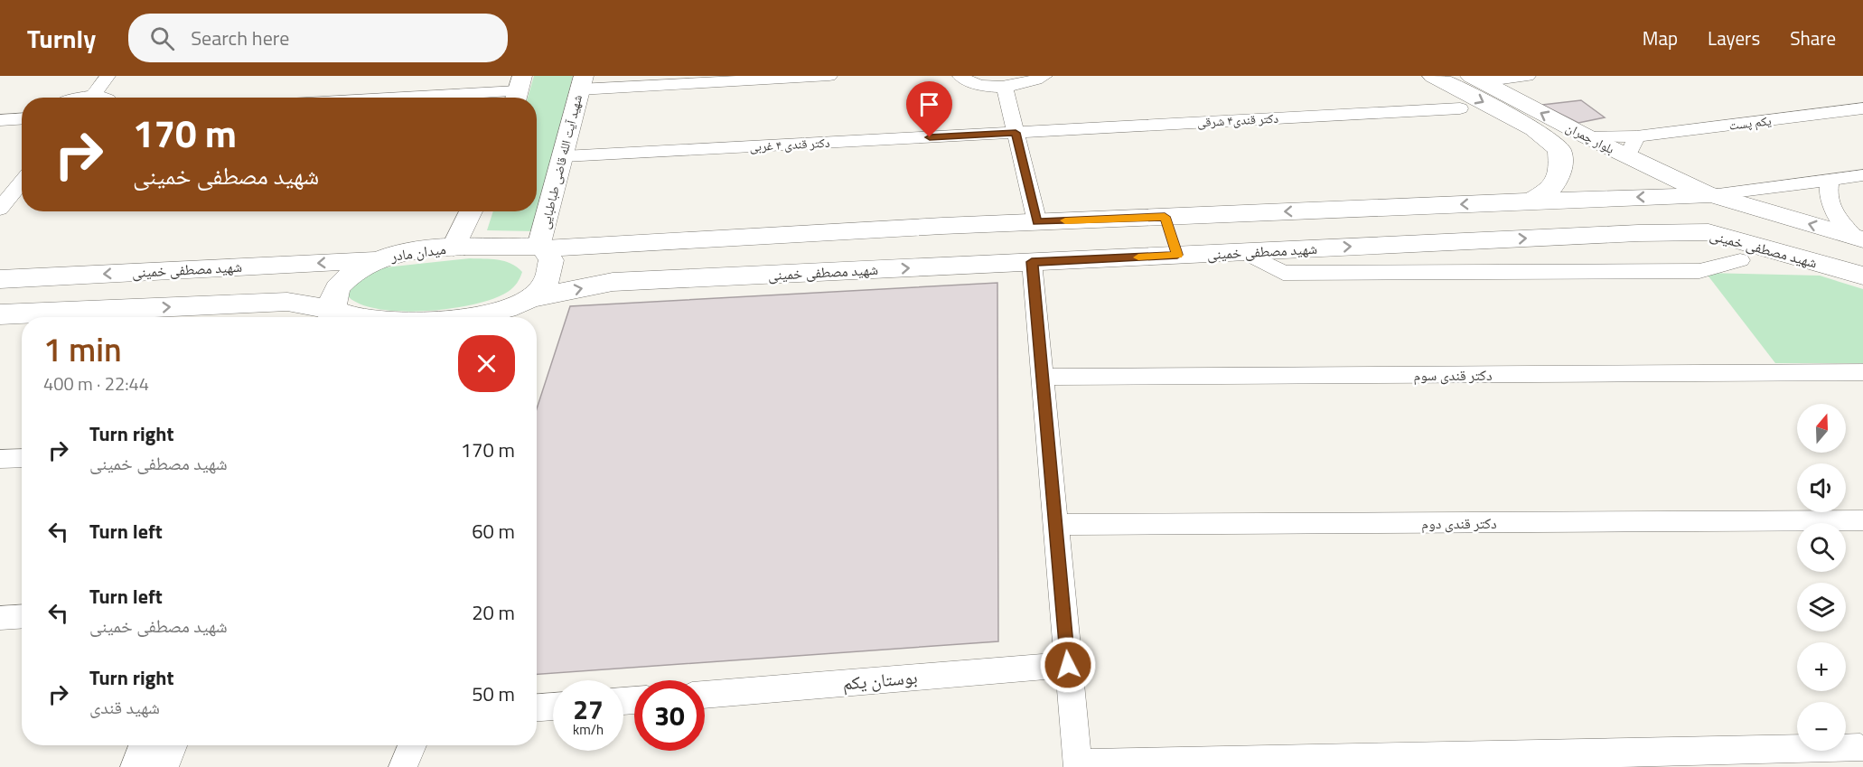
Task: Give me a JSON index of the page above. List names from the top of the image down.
{
  "streets": {
    "main road": ["بلوار چمران", "شهید مصطفی خمینی", "میدان مادر"],
    "street": [
      "دکتر قندی۴ شرقی",
      "یکم پست",
      "دکتر قندی ۴ غربی",
      "شهید آیت الله قاضی طباطبایی",
      "دکتر قندی سوم",
      "دکتر قندی دوم",
      "بوستان یکم"
    ]
  },
  "crossings": [
    ["دکتر قندی۴ شرقی", "دکتر قندی ۴ غربی"],
    ["یکم پست", "بلوار چمران"],
    ["دکتر قندی ۴ غربی", "شهید آیت الله قاضی طباطبایی"],
    ["شهید آیت الله قاضی طباطبایی", "میدان مادر"],
    ["شهید مصطفی خمینی", "میدان مادر"]
  ],
  "north": "top",
  "page": {
    "header": "Turnly",
    "search": "Search here",
    "nav": ["Map", "Layers", "Share"],
    "turn": ["170 m", "شهید مصطفی خمینی"],
    "heading": ["1 min", "400 m · 22:44"],
    "map_buttons": ["+", "−"],
    "list": [
      {
        "name": "Turn right",
        "note": "شهید مصطفی خمینی",
        "value": "170 m"
      },
      {
        "name": "Turn left",
        "value": "60 m"
      },
      {
        "name": "Turn left",
        "note": "شهید مصطفی خمینی",
        "value": "20 m"
      },
      {
        "name": "Turn right",
        "note": "شهید قندی",
        "value": "50 m"
      }
    ],
    "speed": "27 km/h",
    "limit": "30"
  }
}
